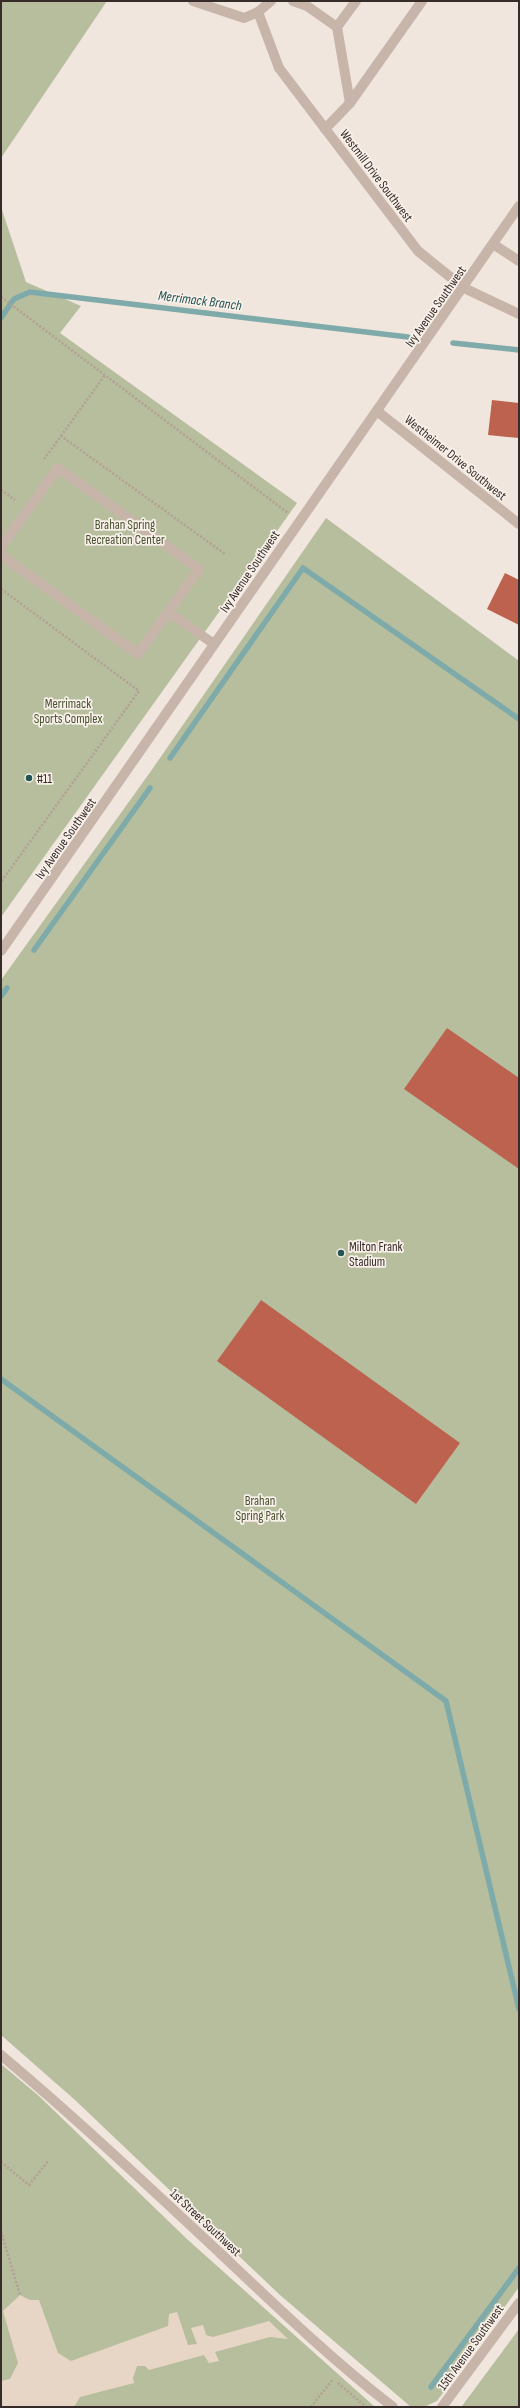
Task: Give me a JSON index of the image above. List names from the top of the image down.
{
  "streets": {
    "street": [
      "Westmill Drive Southwest",
      "Ivy Avenue Southwest",
      "Westheimer Drive Southwest",
      "1st Street Southwest",
      "15th Avenue Southwest"
    ]
  },
  "crossings": [
    ["Westmill Drive Southwest", "Ivy Avenue Southwest"],
    ["Ivy Avenue Southwest", "Westheimer Drive Southwest"]
  ],
  "water": ["Merrimack Branch"],
  "parks": ["Brahan Spring Recreation Center", "Merrimack Sports Complex", "Brahan Spring Park"],
  "places": ["#11", "Milton Frank Stadium"]
}
